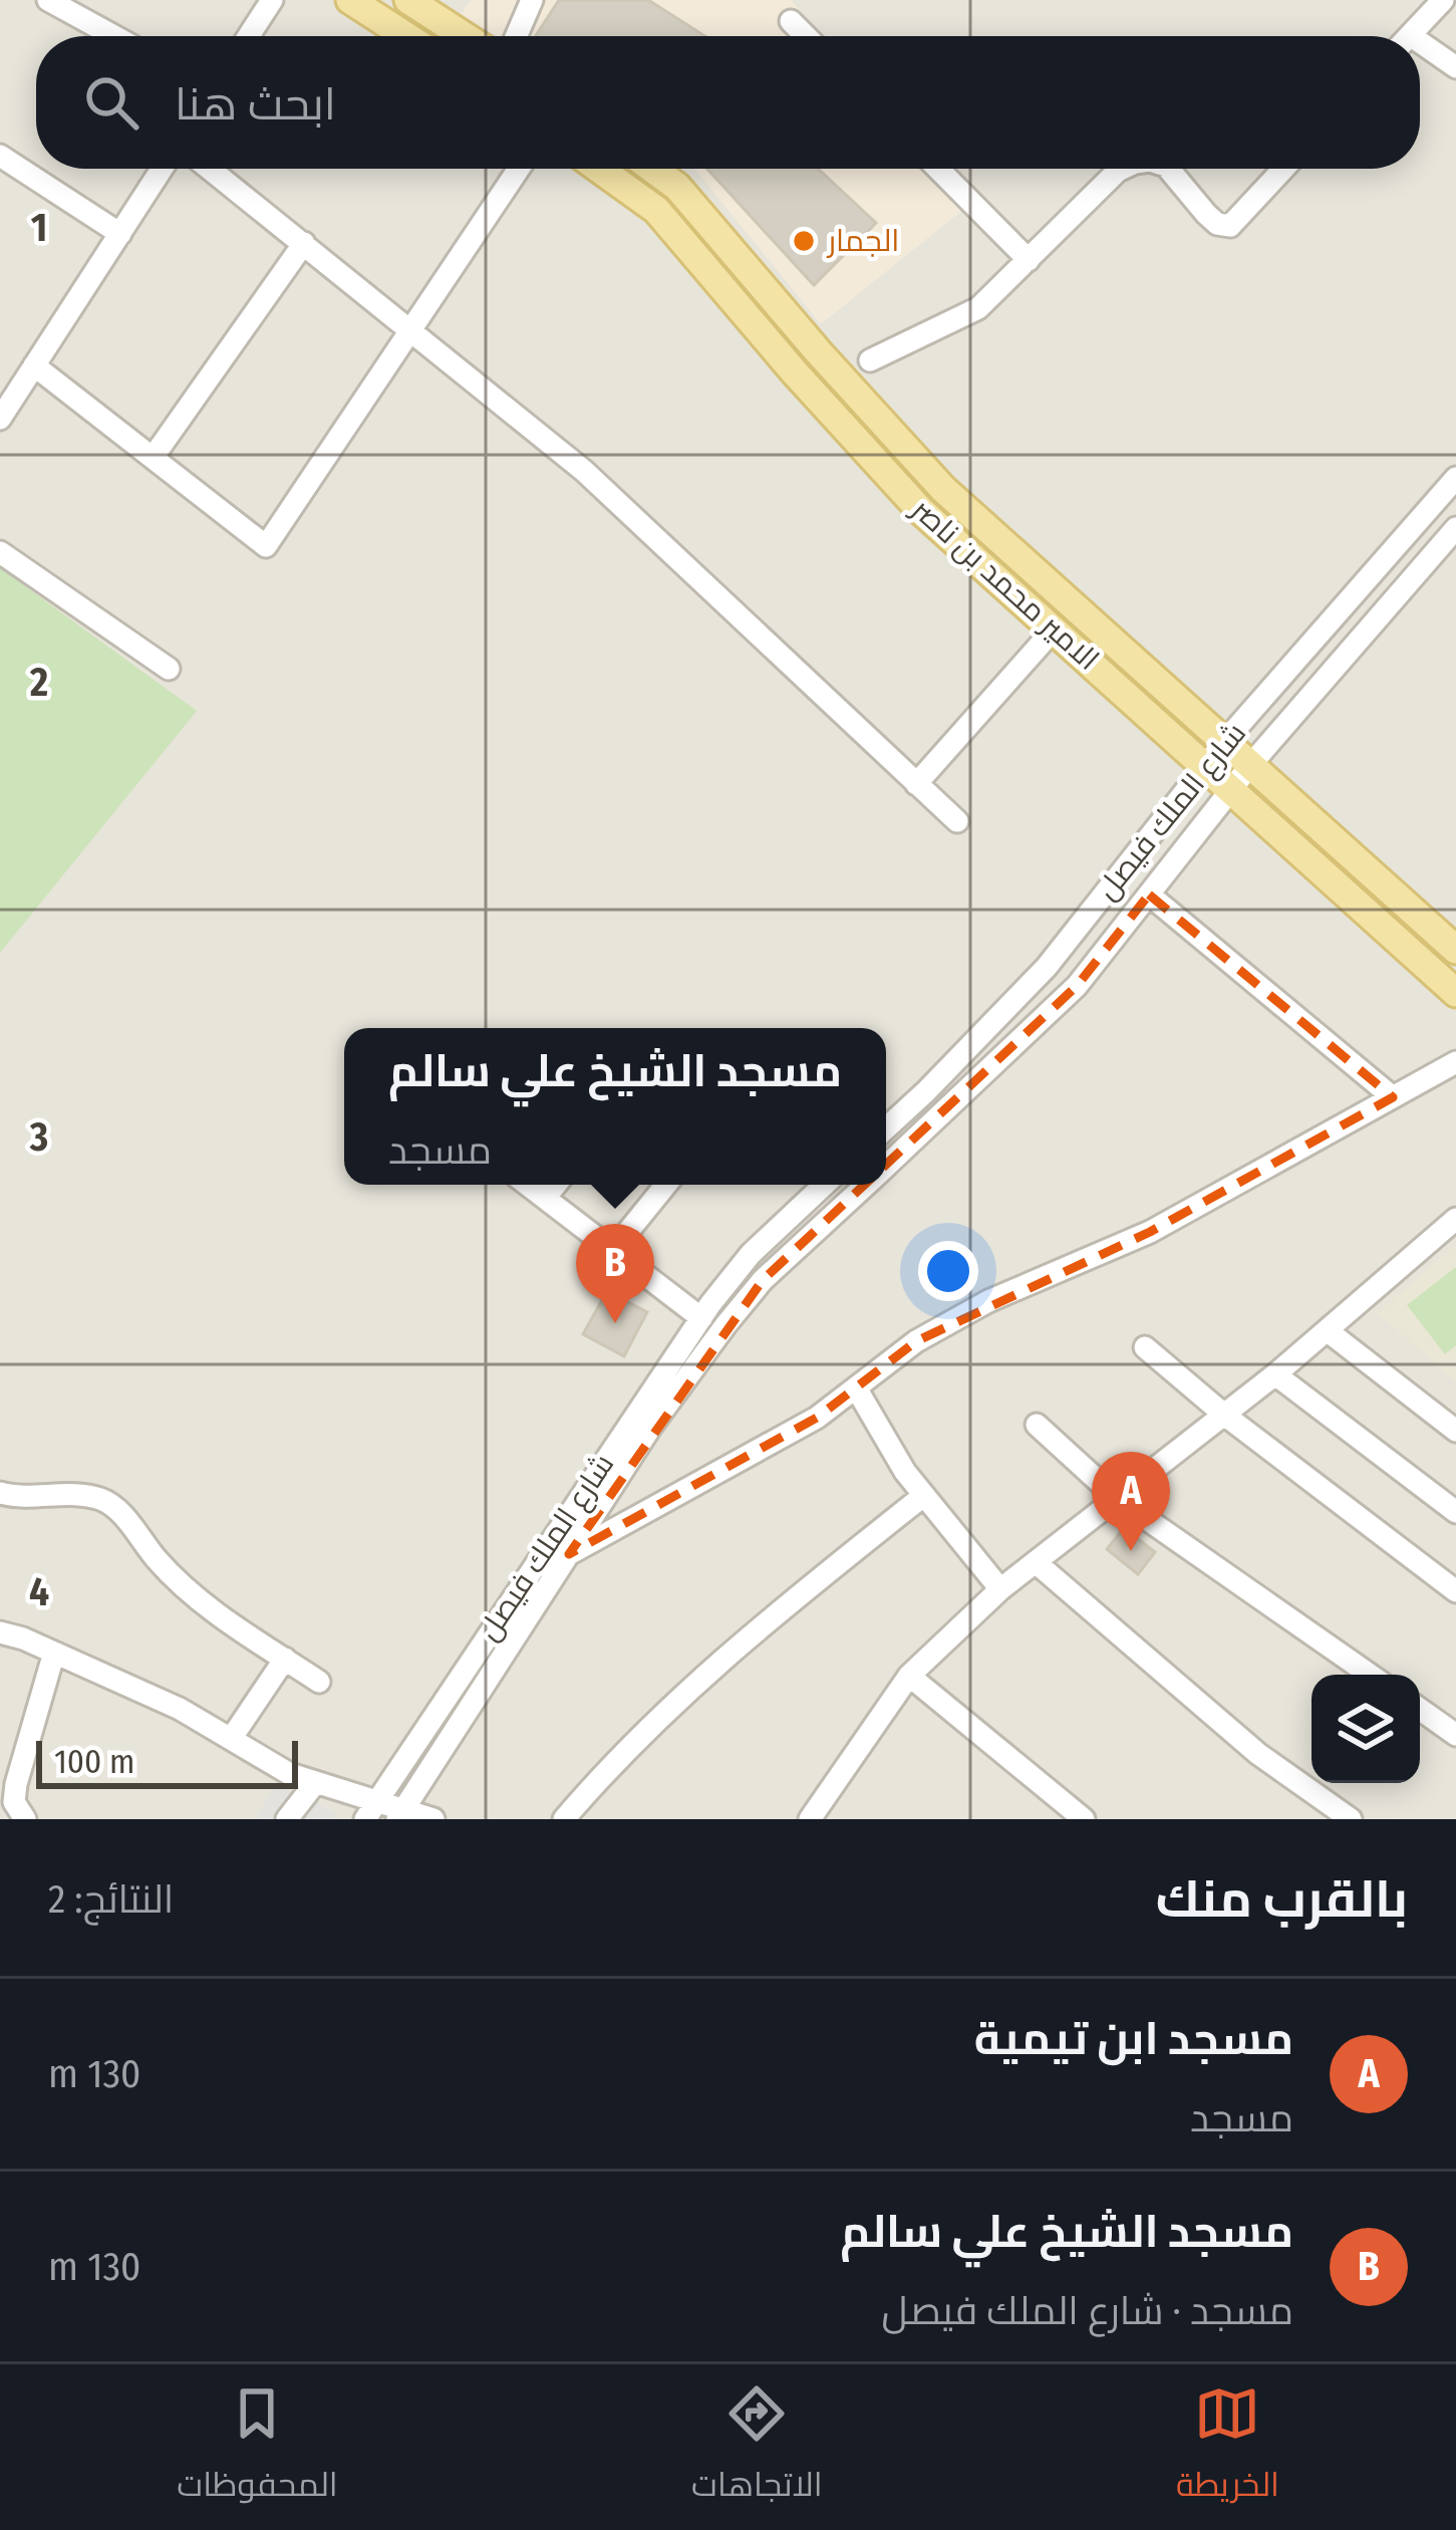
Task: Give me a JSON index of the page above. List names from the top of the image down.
{
  "streets": {
    "main road": ["الامير محمد بن ناصر"],
    "street": ["شارع الملك فيصل"]
  },
  "crossings": [
    ["الامير محمد بن ناصر", "شارع الملك فيصل"]
  ],
  "places": ["الجمار"],
  "scale_bar": "100 m",
  "page": {
    "search": "ابحث هنا",
    "popup": ["مسجد الشيخ علي سالم", "مسجد"],
    "pins": ["B", "A"],
    "scale": "100 m",
    "heading": ["بالقرب منك", "النتائج: 2"],
    "list": [
      {
        "mark": "A",
        "name": "مسجد ابن تيمية",
        "note": "مسجد",
        "value": "130 m"
      },
      {
        "mark": "B",
        "name": "مسجد الشيخ علي سالم",
        "note": "مسجد · شارع الملك فيصل",
        "value": "130 m"
      }
    ],
    "nav": ["الخريطة", "الاتجاهات", "المحفوظات"]
  },
  "grid": {
    "rows": [
      "1",
      "2",
      "3",
      "4"
    ]
  }
}
